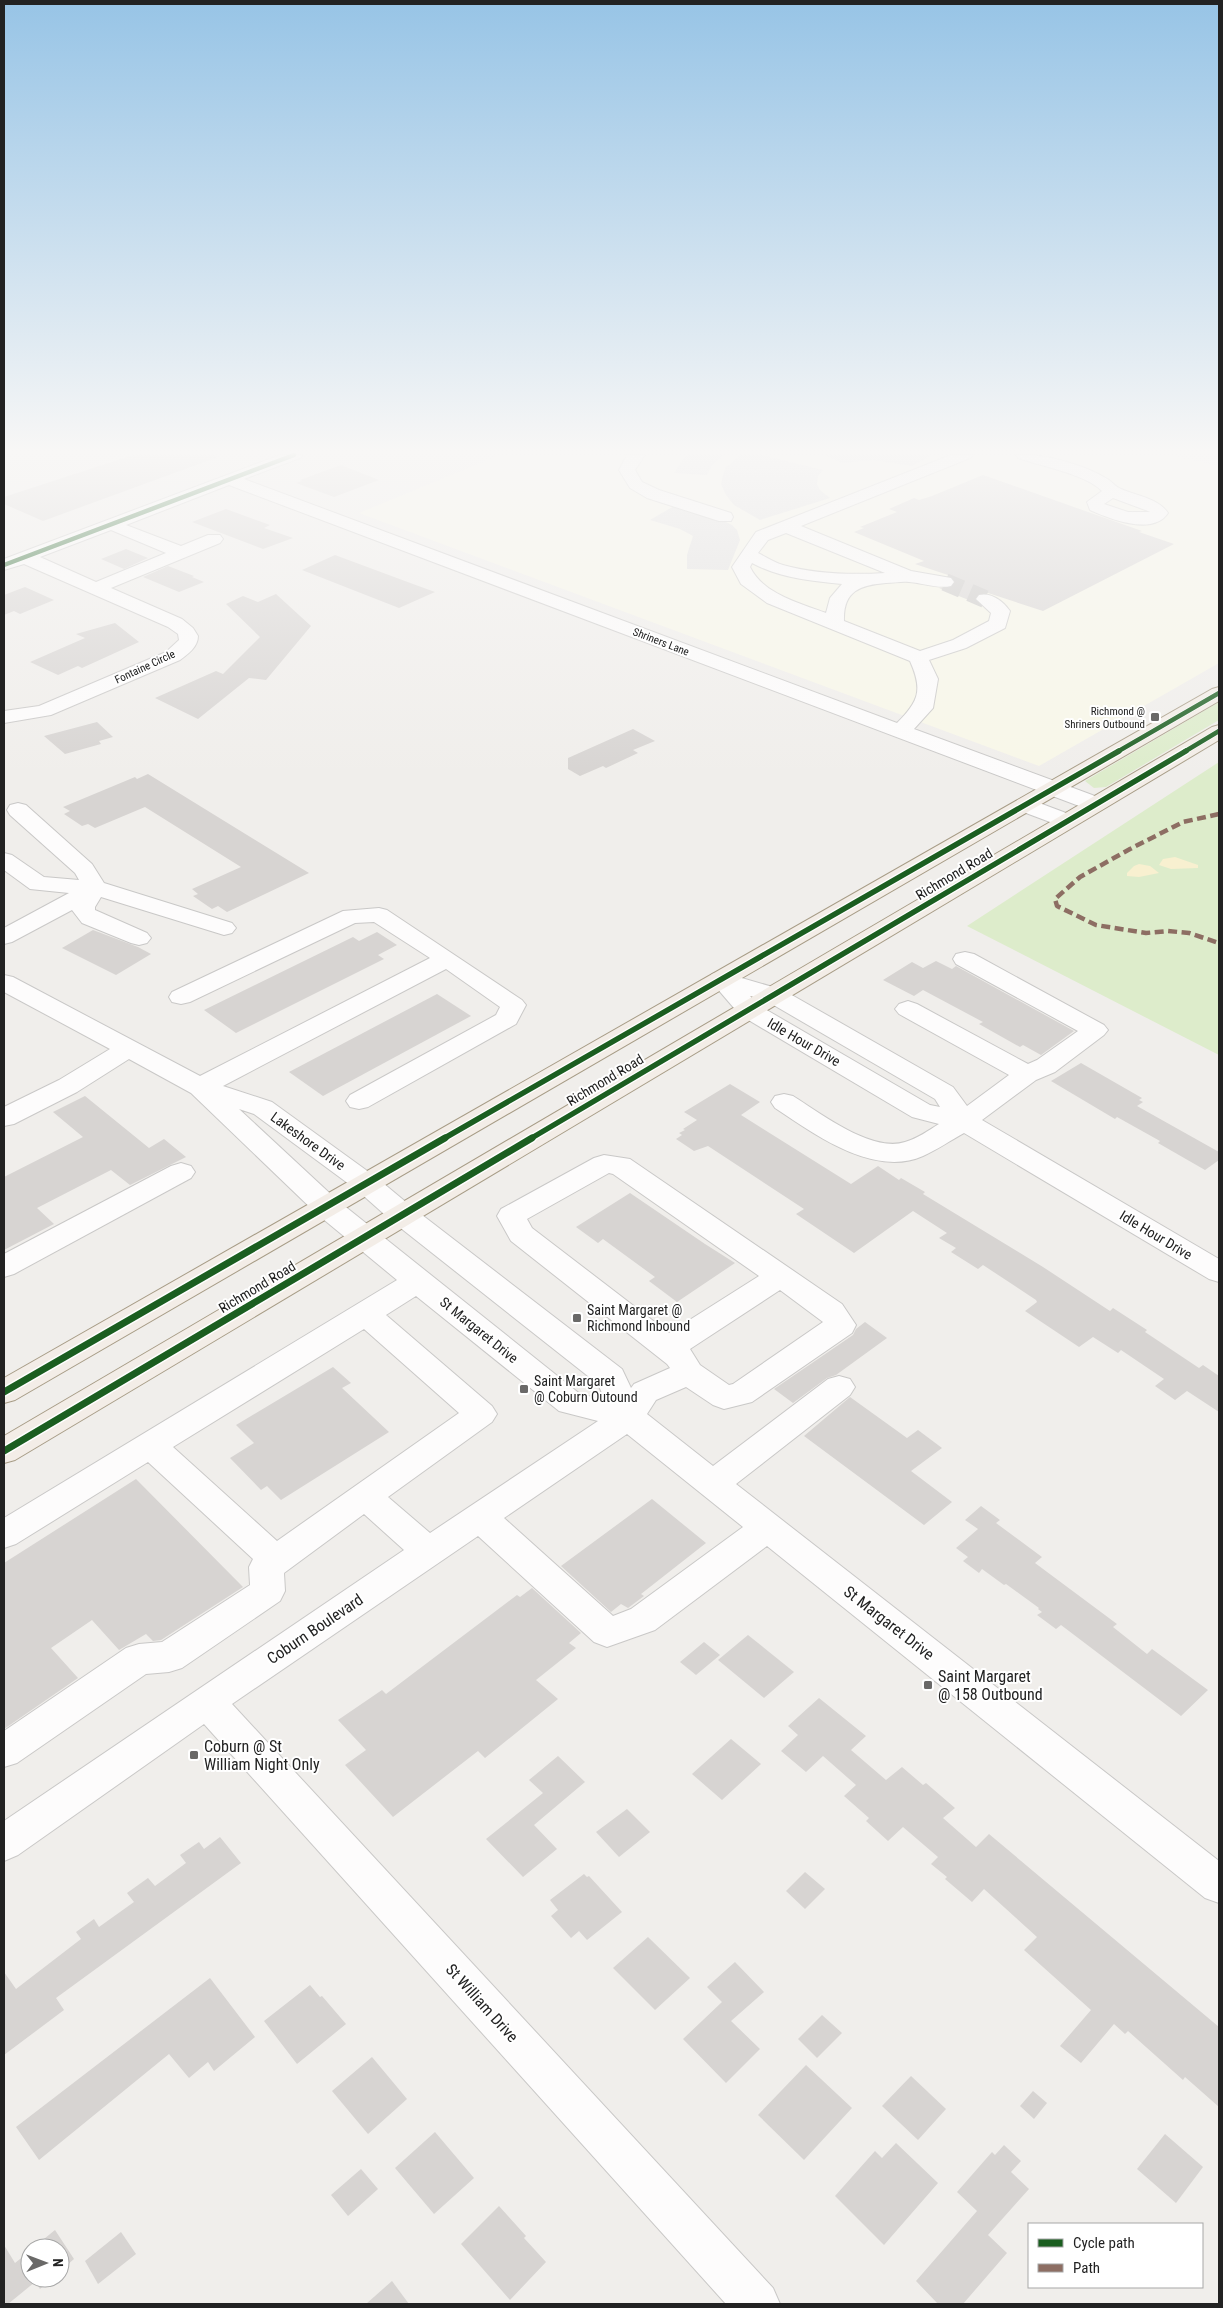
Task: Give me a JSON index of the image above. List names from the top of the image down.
{
  "streets": {
    "main road": ["Richmond Road"],
    "street": [
      "Shriners Lane",
      "Fontaine Circle",
      "Idle Hour Drive",
      "Lakeshore Drive",
      "St Margaret Drive",
      "Coburn Boulevard",
      "St William Drive"
    ]
  },
  "crossings": [
    ["Shriners Lane", "Richmond Road"],
    ["Richmond Road", "Idle Hour Drive"],
    ["Richmond Road", "Lakeshore Drive"],
    ["Richmond Road", "St Margaret Drive"],
    ["Lakeshore Drive", "St Margaret Drive"],
    ["St Margaret Drive", "Coburn Boulevard"],
    ["Coburn Boulevard", "St William Drive"]
  ],
  "places": {
    "transit": [
      "Richmond @ Shriners Outbound",
      "Saint Margaret @ Richmond Inbound",
      "Saint Margaret @ Coburn Outound",
      "Saint Margaret @ 158 Outbound",
      "Coburn @ St William Night Only"
    ]
  },
  "legend": ["Cycle path", "Path"],
  "north": "right"
}
